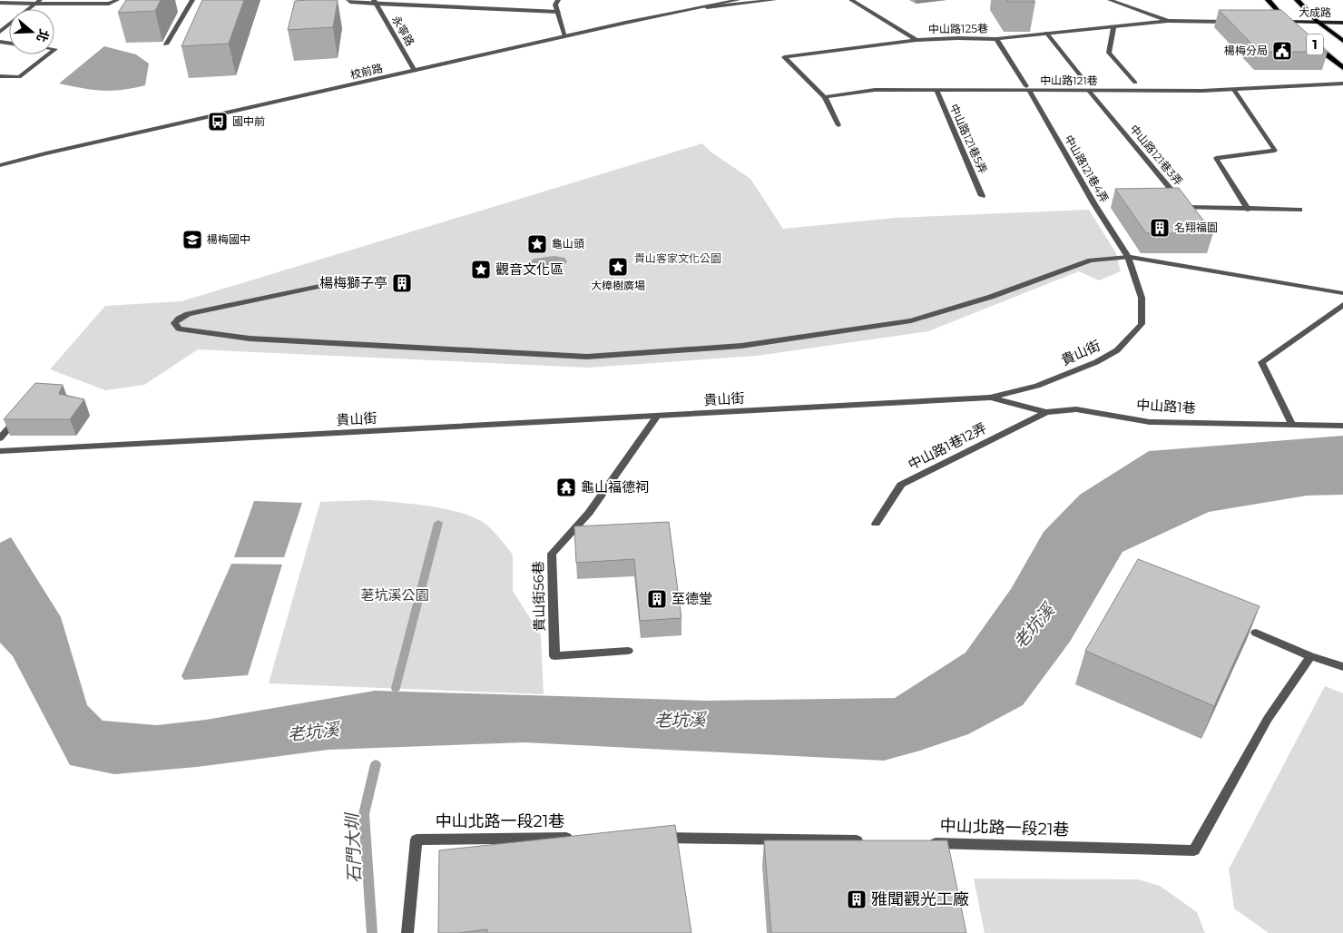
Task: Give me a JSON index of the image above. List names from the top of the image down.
{
  "streets": {
    "main road": ["大成路", "1"],
    "street": [
      "中山路125巷",
      "永寧路",
      "校前路",
      "中山路121巷",
      "中山路121巷5弄",
      "中山路121巷3弄",
      "中山路121巷4弄",
      "貴山街",
      "中山路1巷",
      "中山路1巷12弄",
      "貴山街56巷",
      "中山北路一段21巷"
    ]
  },
  "crossings": [
    ["大成路", "1"],
    ["中山路125巷", "中山路121巷"],
    ["中山路125巷", "中山路121巷4弄"],
    ["永寧路", "校前路"],
    ["中山路121巷", "中山路121巷5弄"],
    ["中山路121巷", "中山路121巷3弄"],
    ["中山路121巷", "中山路121巷4弄"],
    ["中山路121巷4弄", "貴山街"],
    ["貴山街", "中山路1巷"],
    ["貴山街", "貴山街56巷"],
    ["中山路1巷", "中山路1巷12弄"]
  ],
  "water": ["老坑溪", "石門大圳"],
  "parks": ["貴山客家文化公園", "荖坑溪公園"],
  "places": {
    "public building": ["楊梅分局"],
    "bus stop": ["國中前"],
    "building": [
      "名翔福園",
      "楊梅獅子亭",
      "至德堂",
      "雅聞觀光工廠"
    ],
    "school or university": ["楊梅國中"],
    "place": ["龜山頭", "大樟樹廣場", "觀音文化區"],
    "temple": ["龜山福德祠"]
  },
  "north": "right"
}
